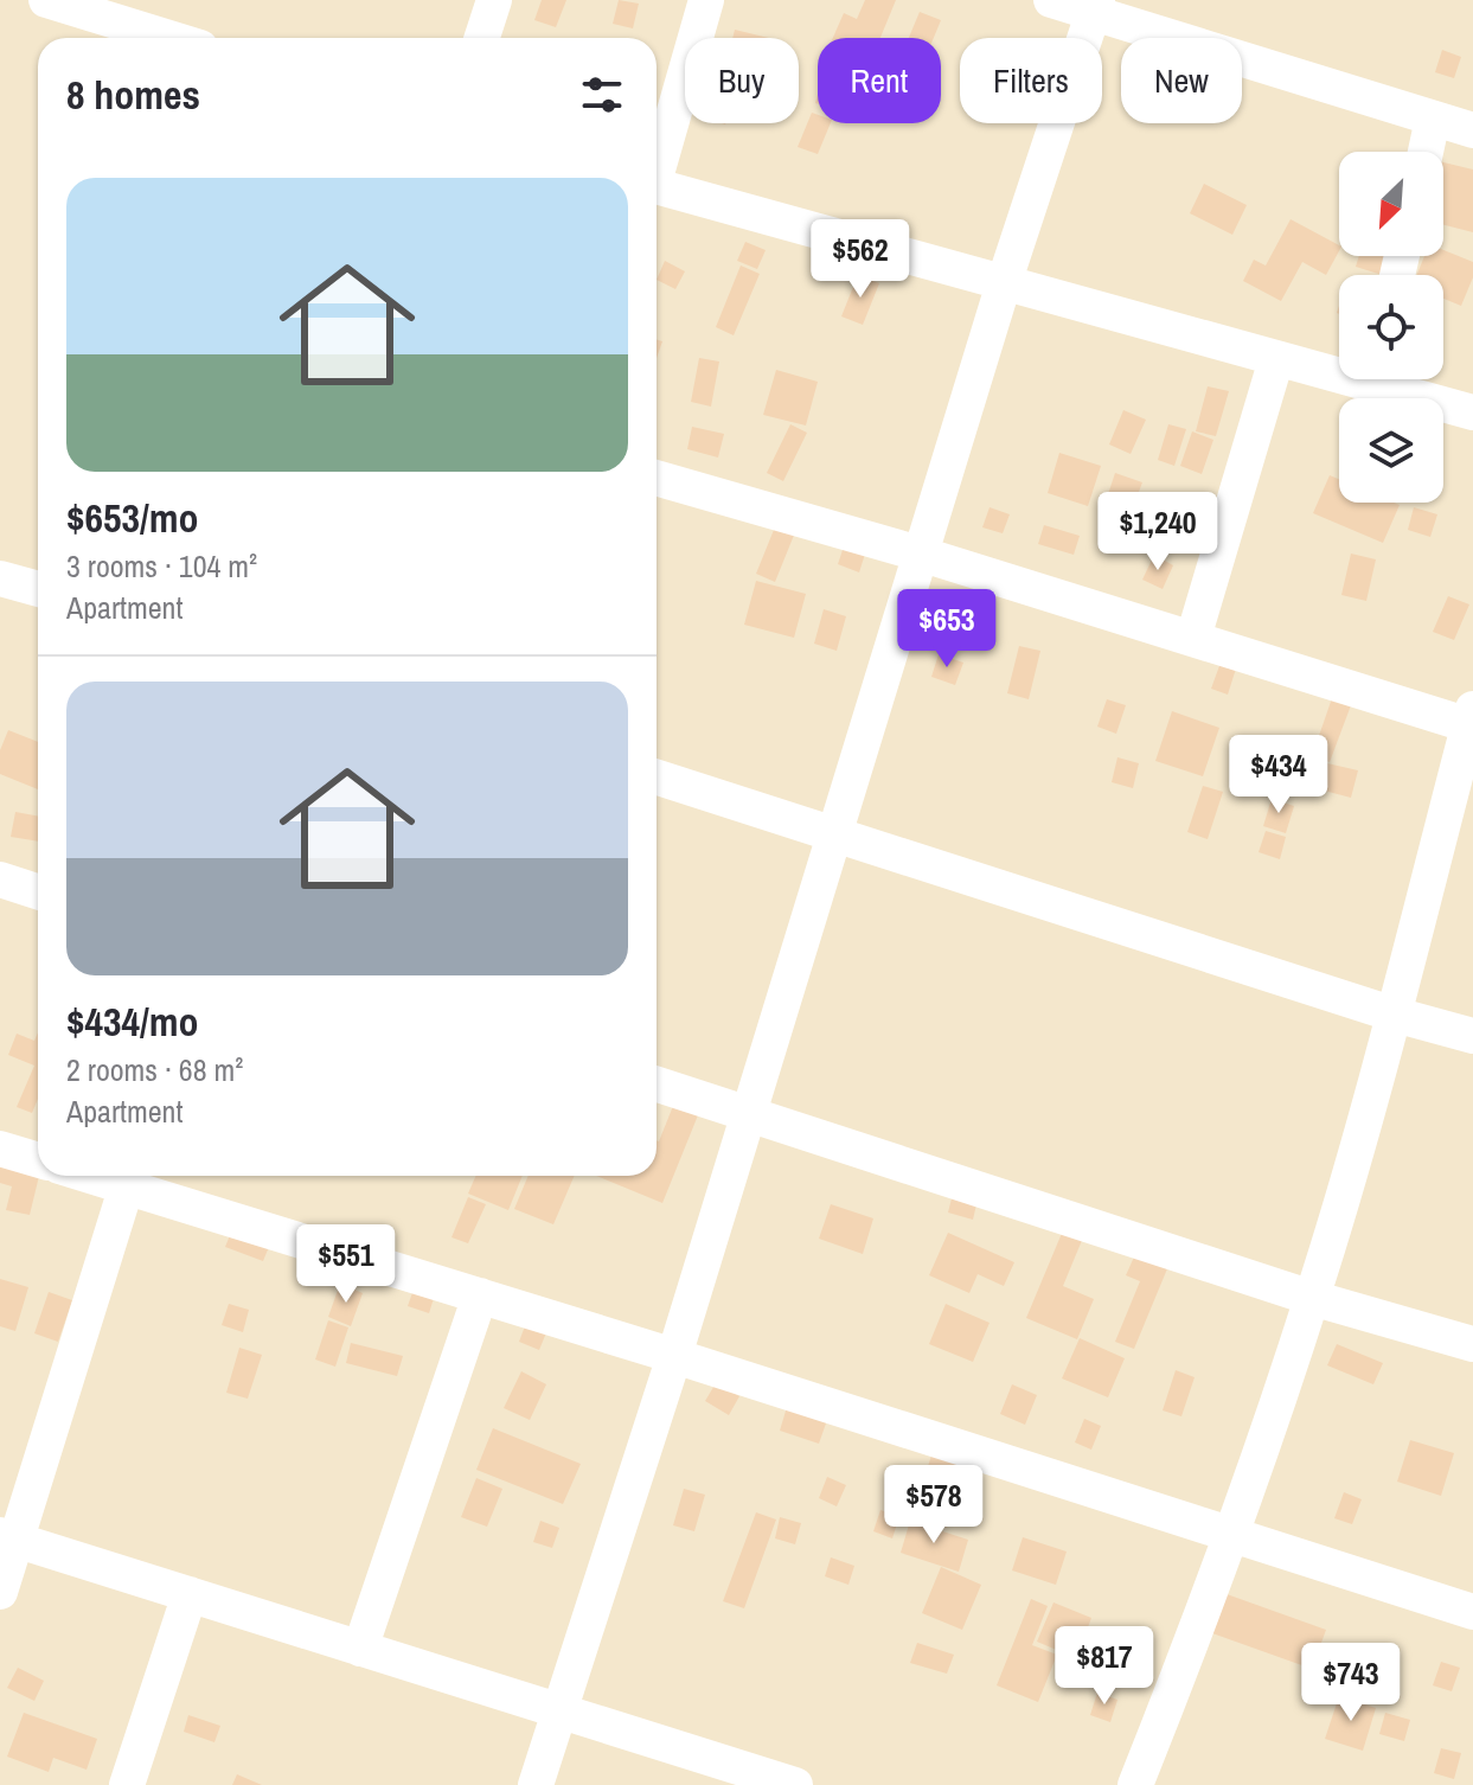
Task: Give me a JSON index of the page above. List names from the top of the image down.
{
  "north": "bottom left",
  "page": {
    "chip": [
      "Buy",
      "Rent",
      "Filters",
      "New"
    ],
    "heading": "8 homes",
    "list": [
      {
        "name": "$653/mo",
        "note": "3 rooms · 104 m² · Apartment"
      },
      {
        "name": "$434/mo",
        "note": "2 rooms · 68 m² · Apartment"
      }
    ],
    "price": [
      "$562",
      "$1,240",
      "$653",
      "$434",
      "$551",
      "$578",
      "$817",
      "$743"
    ]
  }
}
